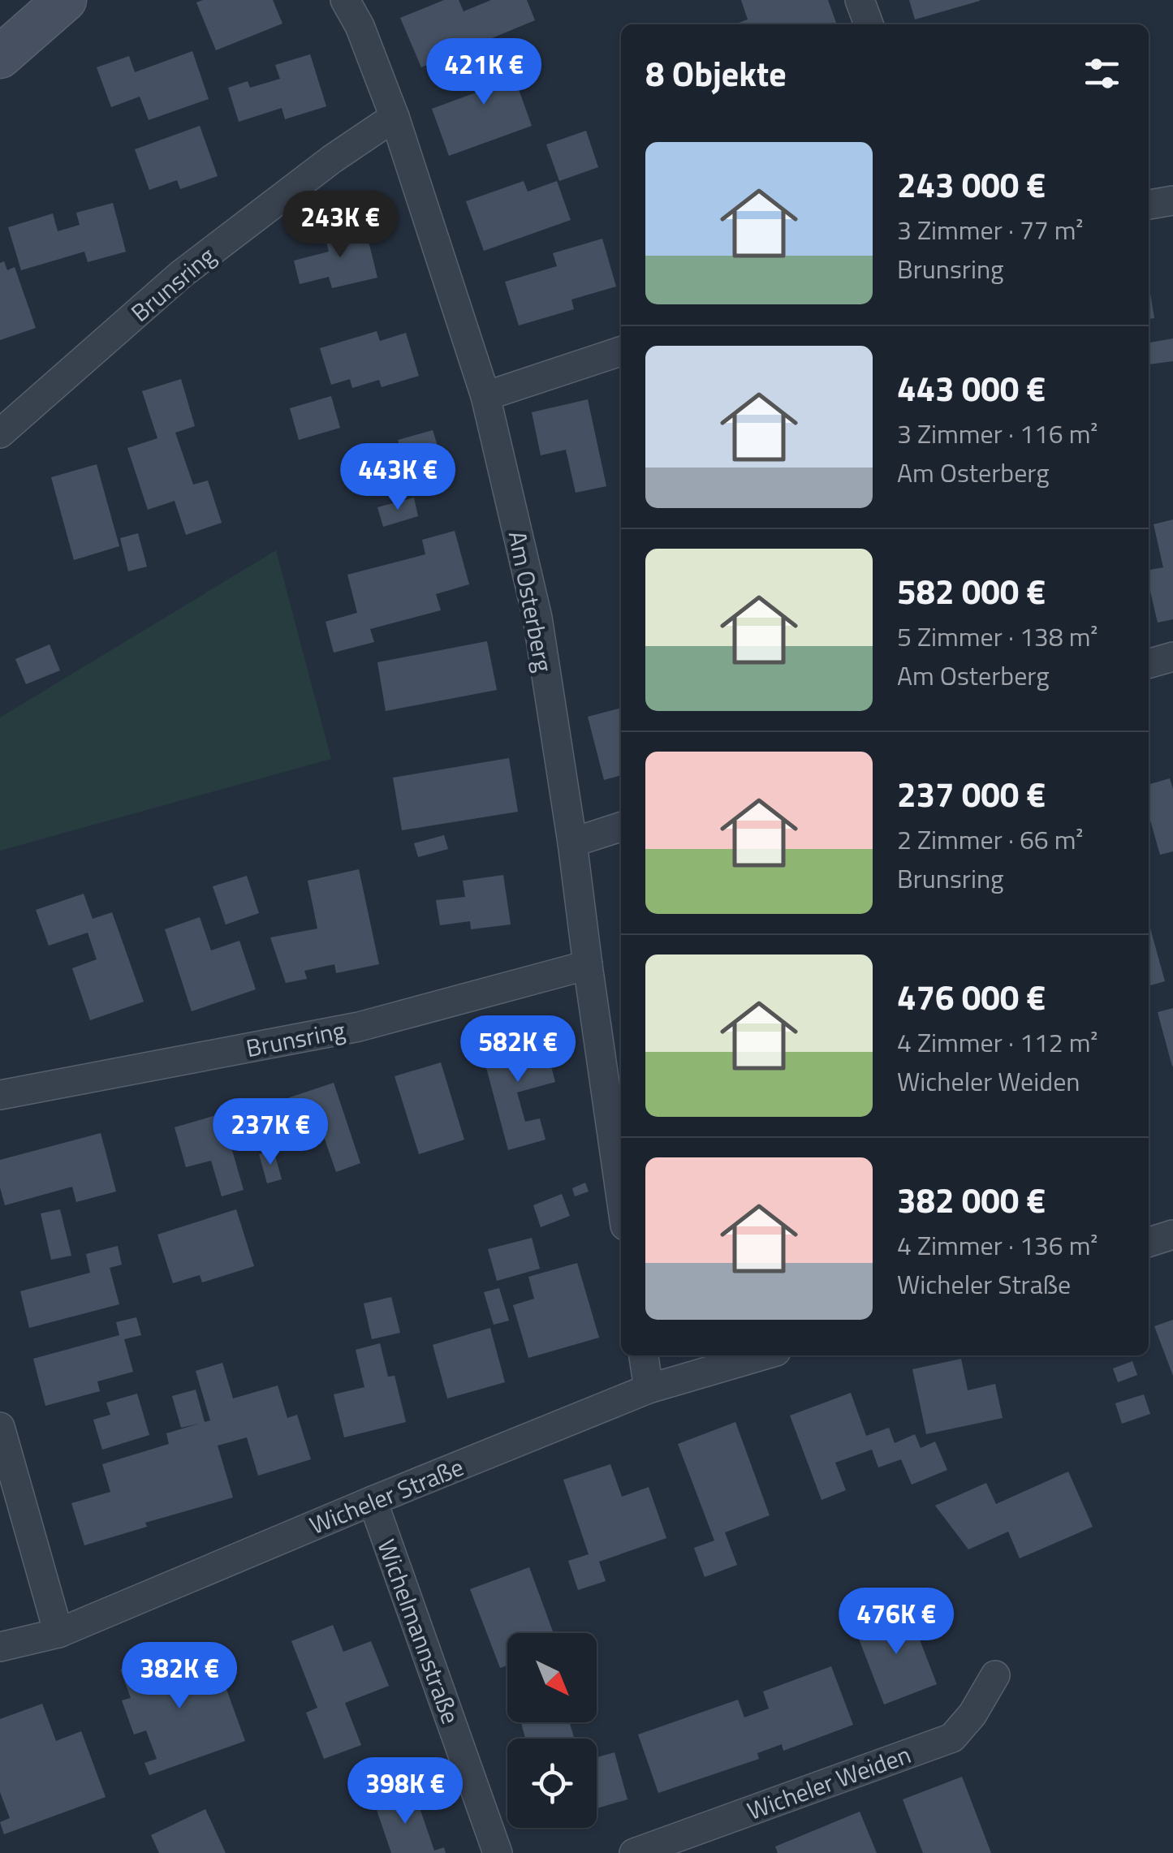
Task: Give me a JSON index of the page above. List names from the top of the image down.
{
  "streets": {
    "street": [
      "Brunsring",
      "Am Osterberg",
      "Wicheler Straße",
      "Wichelmannstraße",
      "Wicheler Weiden"
    ]
  },
  "crossings": [
    ["Brunsring", "Am Osterberg"],
    ["Wicheler Straße", "Wichelmannstraße"]
  ],
  "north": "bottom right",
  "page": {
    "heading": "8 Objekte",
    "price": [
      "421K €",
      "243K €",
      "443K €",
      "582K €",
      "237K €",
      "476K €",
      "382K €",
      "398K €"
    ],
    "list": [
      {
        "name": "243 000 €",
        "note": "3 Zimmer · 77 m² · Brunsring"
      },
      {
        "name": "443 000 €",
        "note": "3 Zimmer · 116 m² · Am Osterberg"
      },
      {
        "name": "582 000 €",
        "note": "5 Zimmer · 138 m² · Am Osterberg"
      },
      {
        "name": "237 000 €",
        "note": "2 Zimmer · 66 m² · Brunsring"
      },
      {
        "name": "476 000 €",
        "note": "4 Zimmer · 112 m² · Wicheler Weiden"
      },
      {
        "name": "382 000 €",
        "note": "4 Zimmer · 136 m² · Wicheler Straße"
      }
    ]
  }
}
